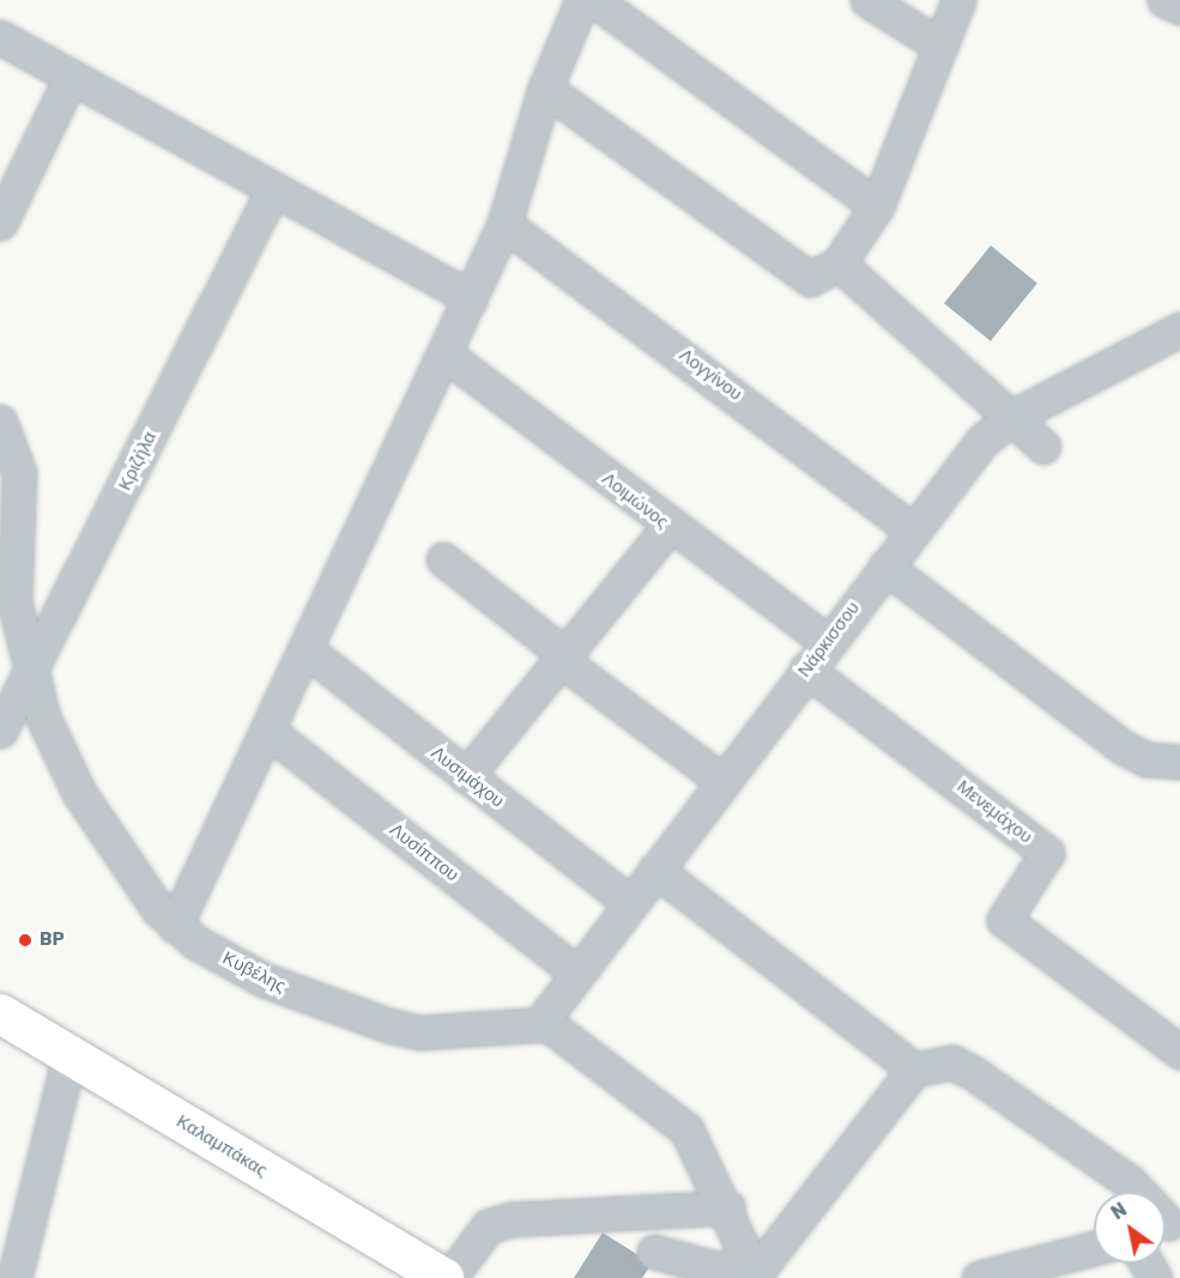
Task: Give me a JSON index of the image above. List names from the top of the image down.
{
  "streets": {
    "main road": ["Καλαμπάκας"],
    "street": [
      "Λογγίνου",
      "Κριζήλα",
      "Λοιμώνος",
      "Νάρκισσου",
      "Λυσιμάχου",
      "Μενεμάχου",
      "Λυσίππου",
      "Κυβέλης"
    ]
  },
  "crossings": [
    ["Λογγίνου", "Νάρκισσου"],
    ["Κριζήλα", "Κυβέλης"],
    ["Λοιμώνος", "Νάρκισσου"],
    ["Νάρκισσου", "Λυσιμάχου"],
    ["Νάρκισσου", "Μενεμάχου"],
    ["Νάρκισσου", "Λυσίππου"],
    ["Νάρκισσου", "Κυβέλης"]
  ],
  "places": ["BP"],
  "north": "top left"
}
